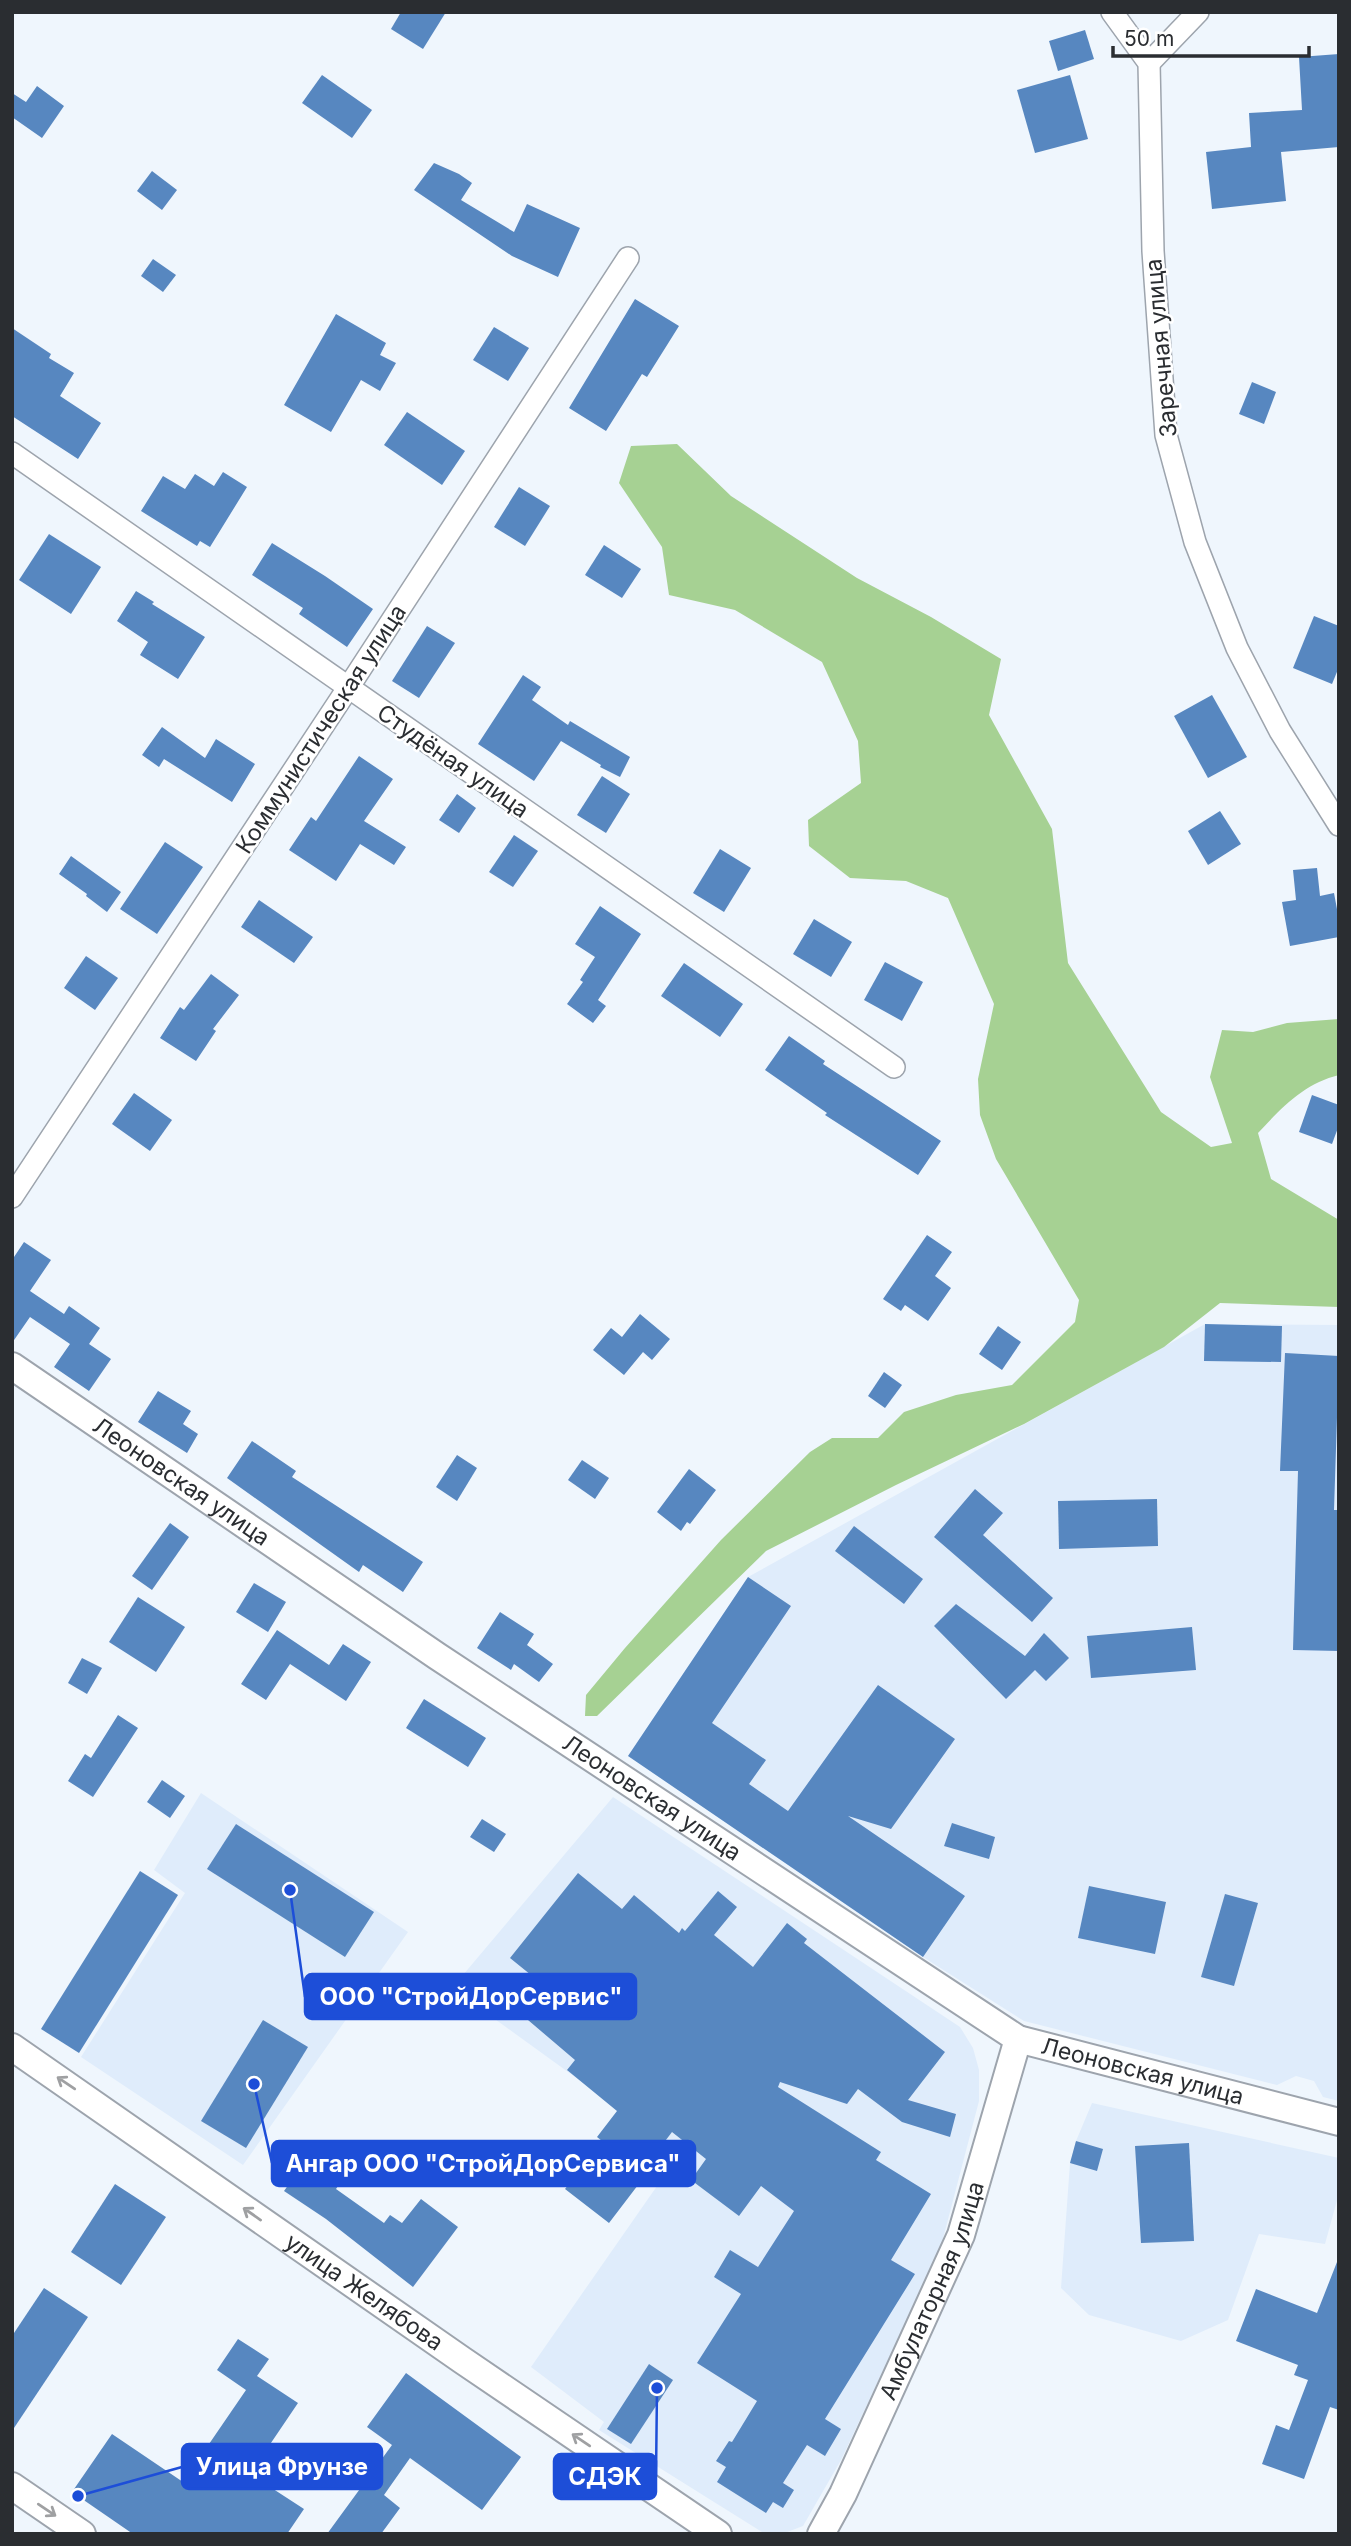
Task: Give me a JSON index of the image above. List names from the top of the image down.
{
  "streets": {
    "street": [
      "Заречная улица",
      "Коммунистическая улица",
      "Студёная улица",
      "Леоновская улица",
      "Амбулаторная улица",
      "улица Желябова"
    ]
  },
  "crossings": [
    ["Коммунистическая улица", "Студёная улица"],
    ["Леоновская улица", "Амбулаторная улица"]
  ],
  "one_way": ["улица Желябова"],
  "places": [
    "ООО \"СтройДорСервис\"",
    "Ангар ООО \"СтройДорСервиса\"",
    "СДЭК",
    "Улица Фрунзе"
  ],
  "scale_bar": "50 m"
}
